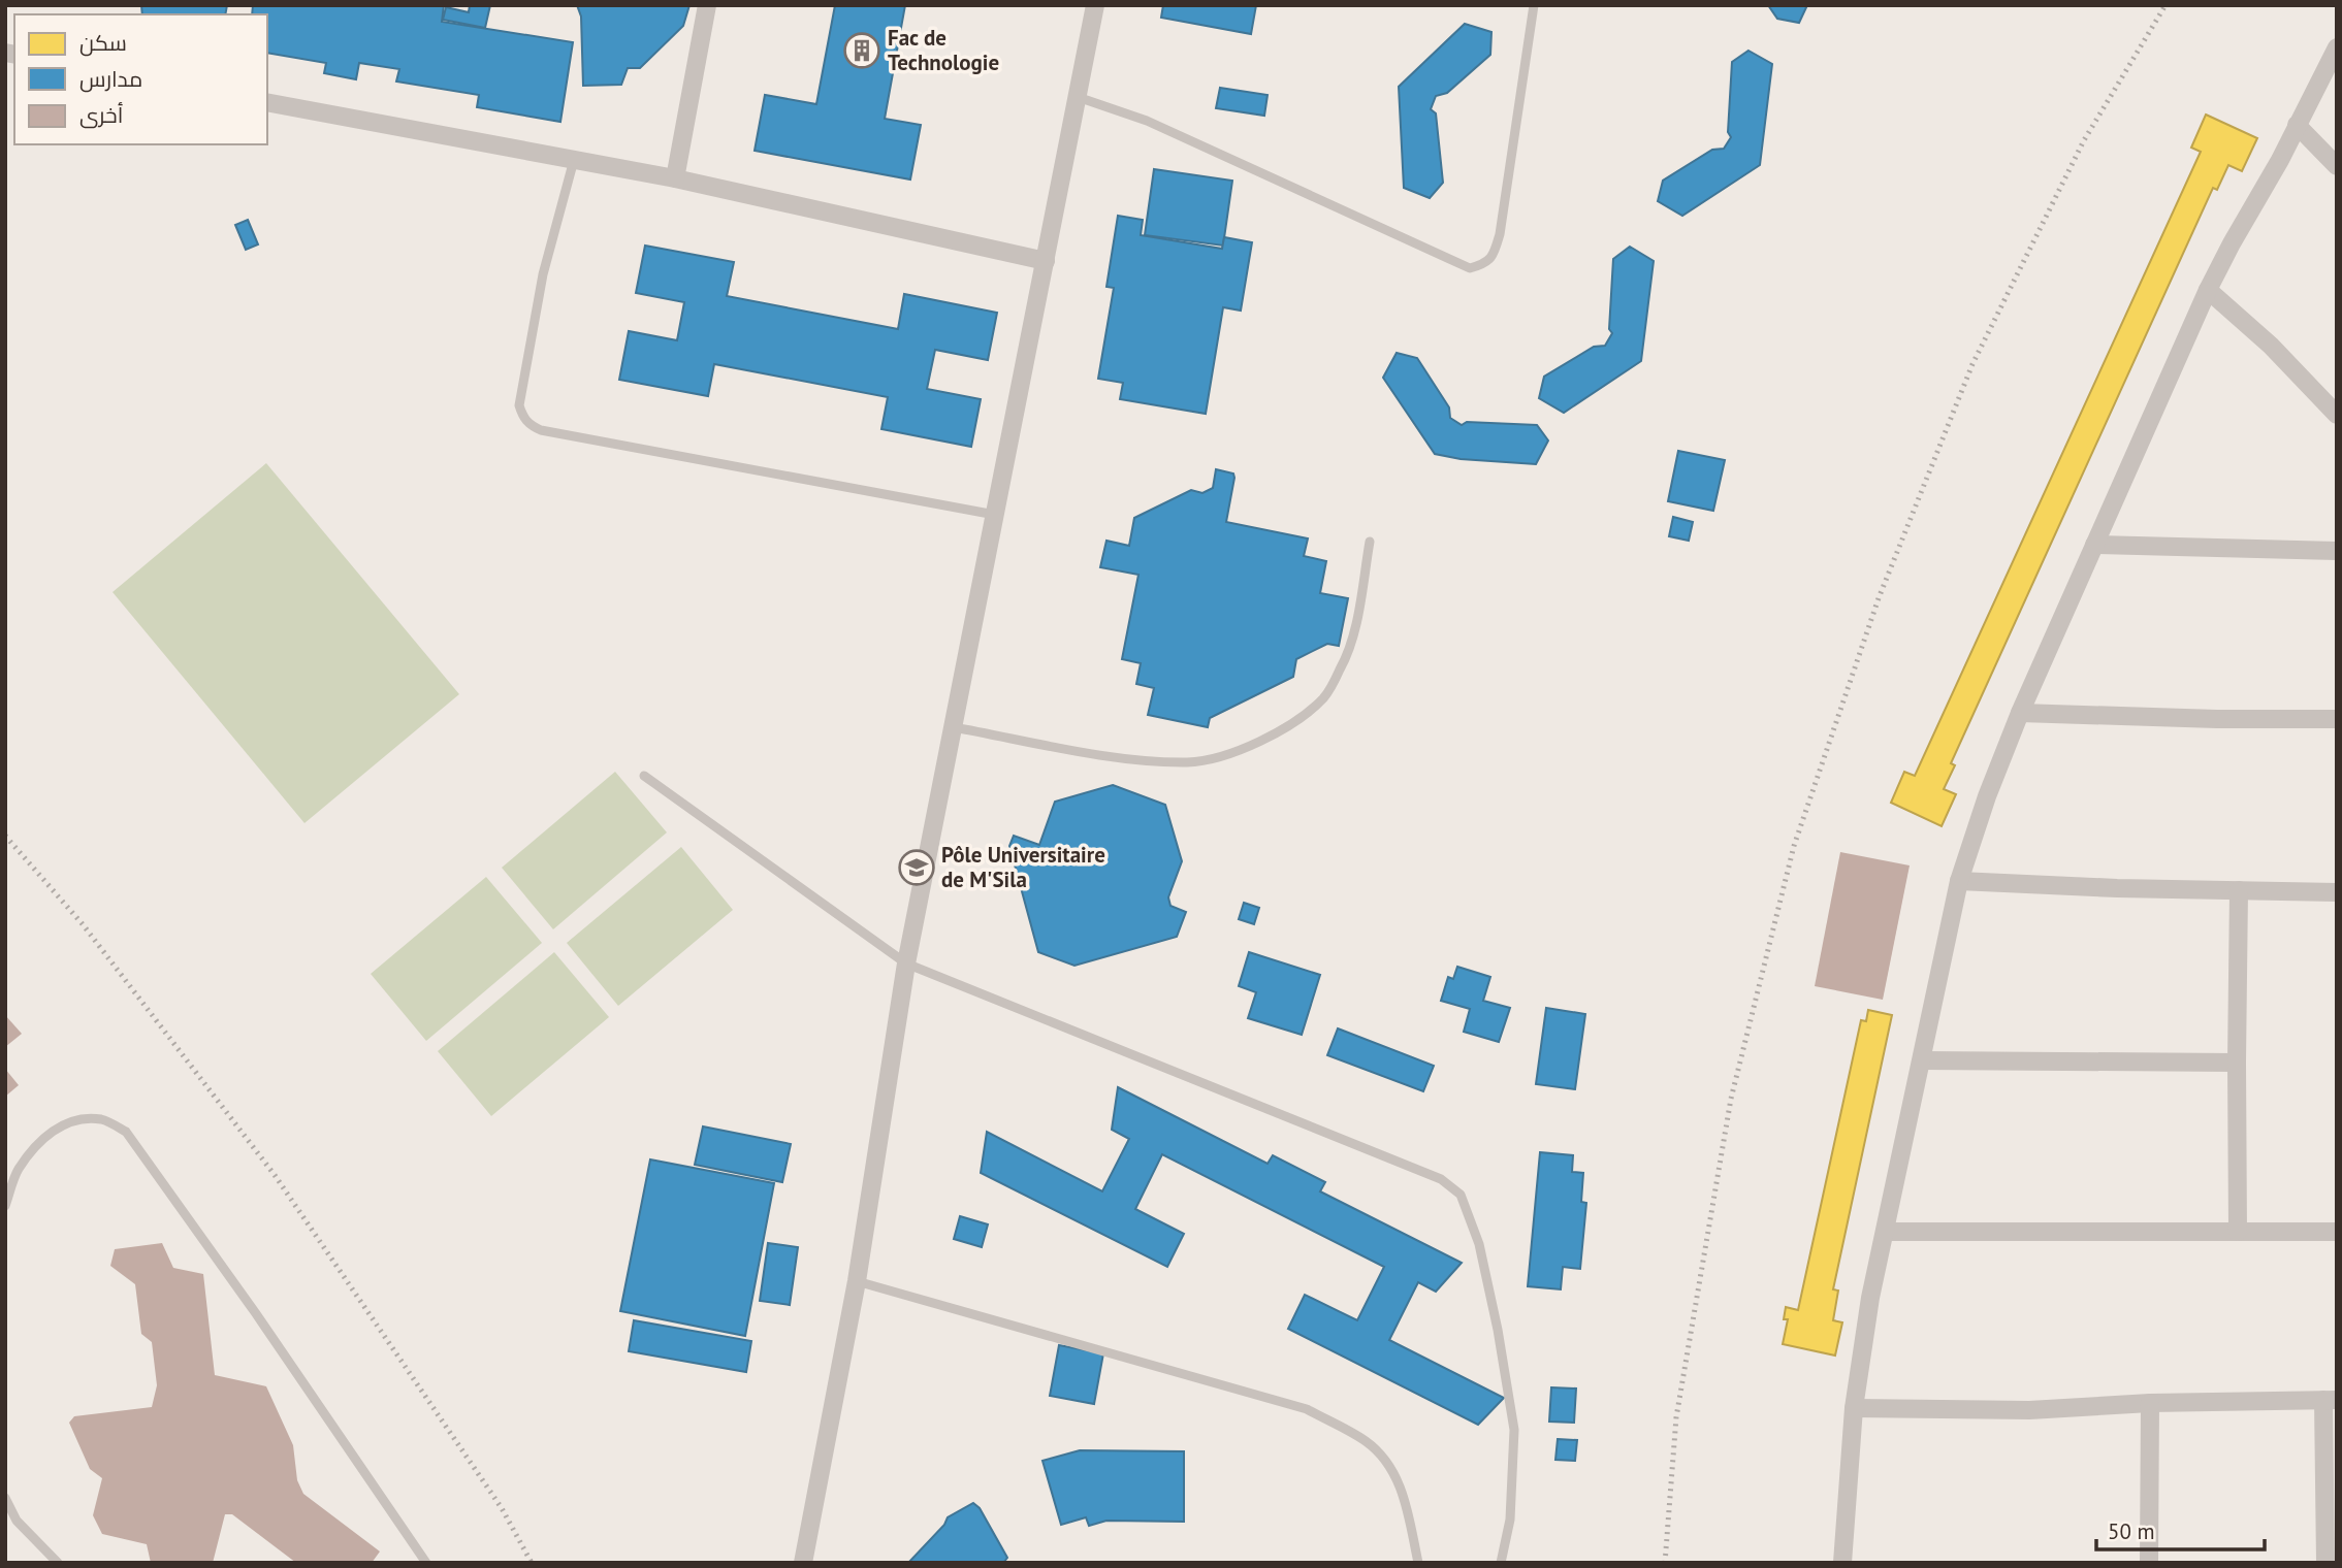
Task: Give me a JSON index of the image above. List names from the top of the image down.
{
  "places": {
    "building": ["Fac de Technologie"],
    "school or university": ["Pôle Universitaire de M'Sila"]
  },
  "legend": ["سكن", "مدارس", "أخرى"],
  "scale_bar": "50 m"
}
